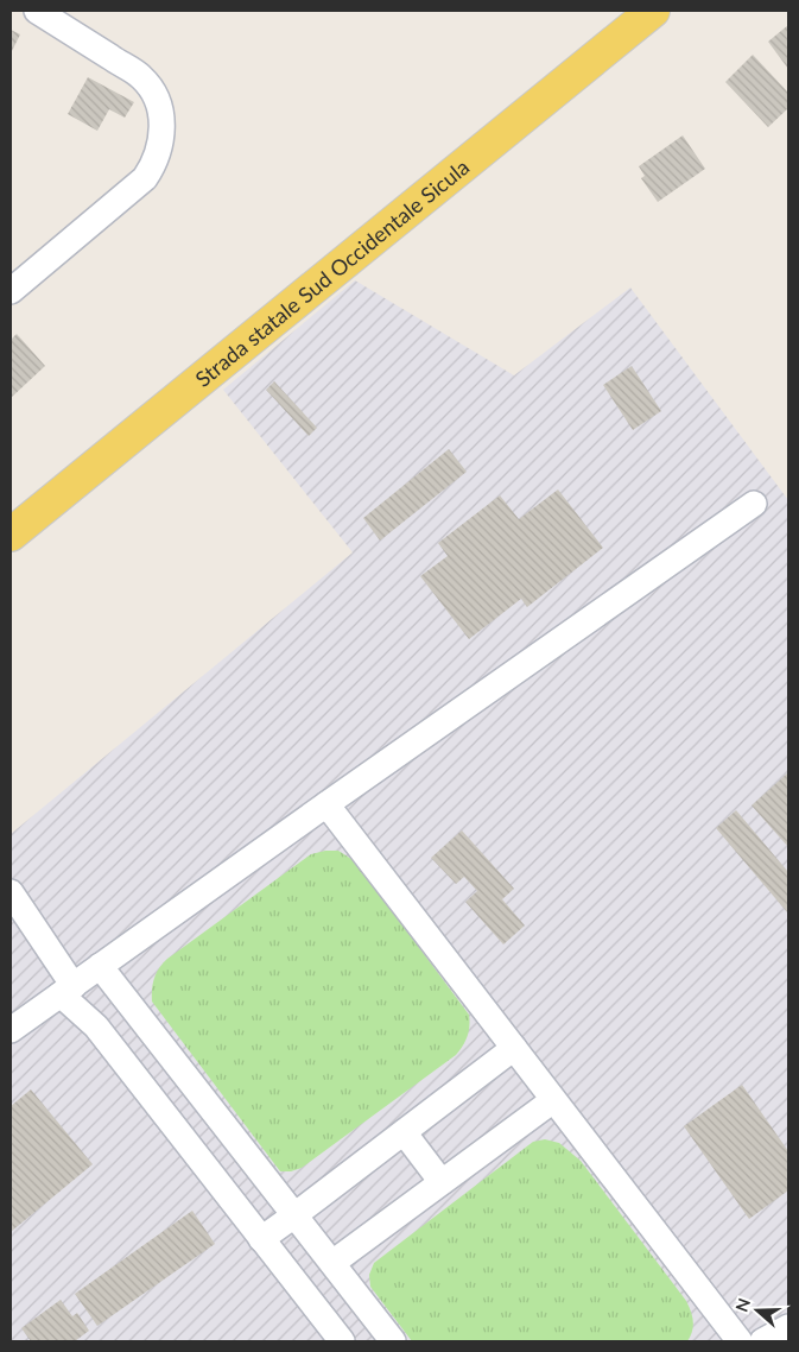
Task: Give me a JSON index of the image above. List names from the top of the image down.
{
  "streets": {
    "main road": ["Strada statale Sud Occidentale Sicula"]
  },
  "north": "left"
}
